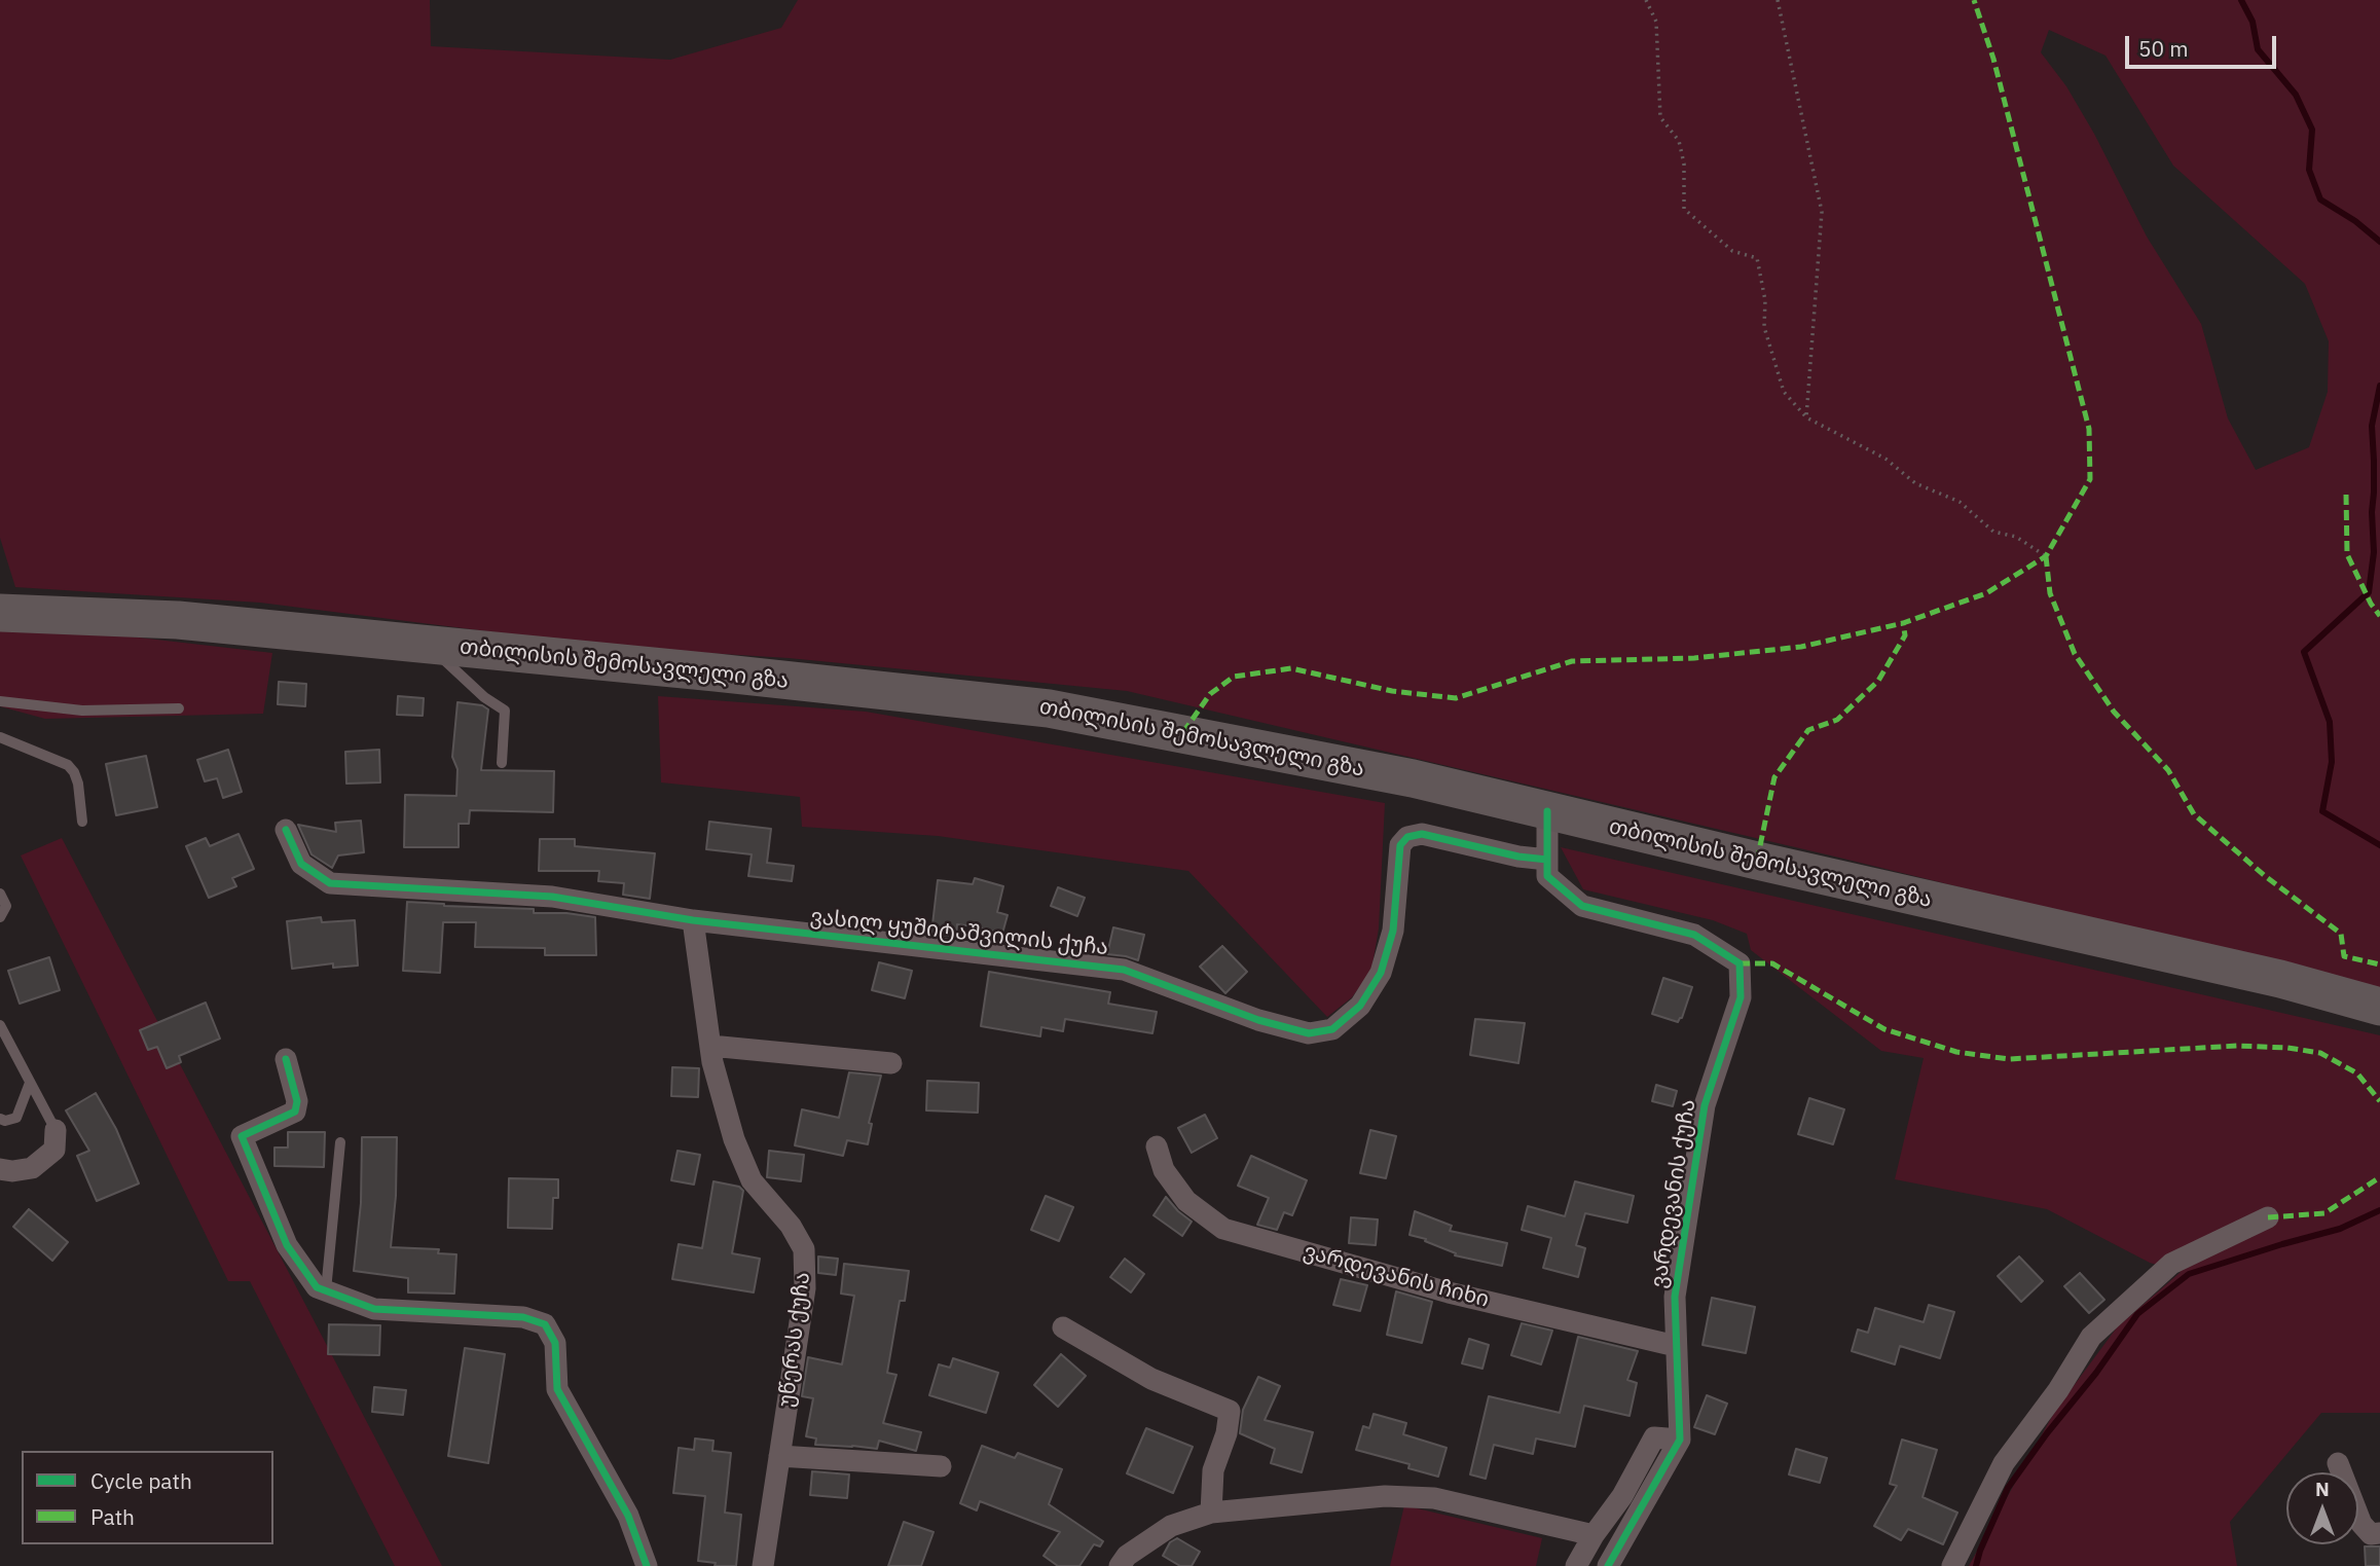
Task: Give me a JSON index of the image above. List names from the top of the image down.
{
  "streets": {
    "highway": ["თბილისის შემოსავლელი გზა"],
    "street": [
      "ვასილ ყუშიტაშვილის ქუჩა",
      "ვარდევანის ქუჩა",
      "ვარდევანის ჩიხი",
      "უწერას ქუჩა"
    ]
  },
  "crossings": [
    ["თბილისის შემოსავლელი გზა", "ვარდევანის ქუჩა"],
    ["ვასილ ყუშიტაშვილის ქუჩა", "ვარდევანის ქუჩა"],
    ["ვასილ ყუშიტაშვილის ქუჩა", "უწერას ქუჩა"],
    ["ვარდევანის ქუჩა", "ვარდევანის ჩიხი"]
  ],
  "legend": ["Cycle path", "Path"],
  "scale_bar": "50 m",
  "north": "top"
}
